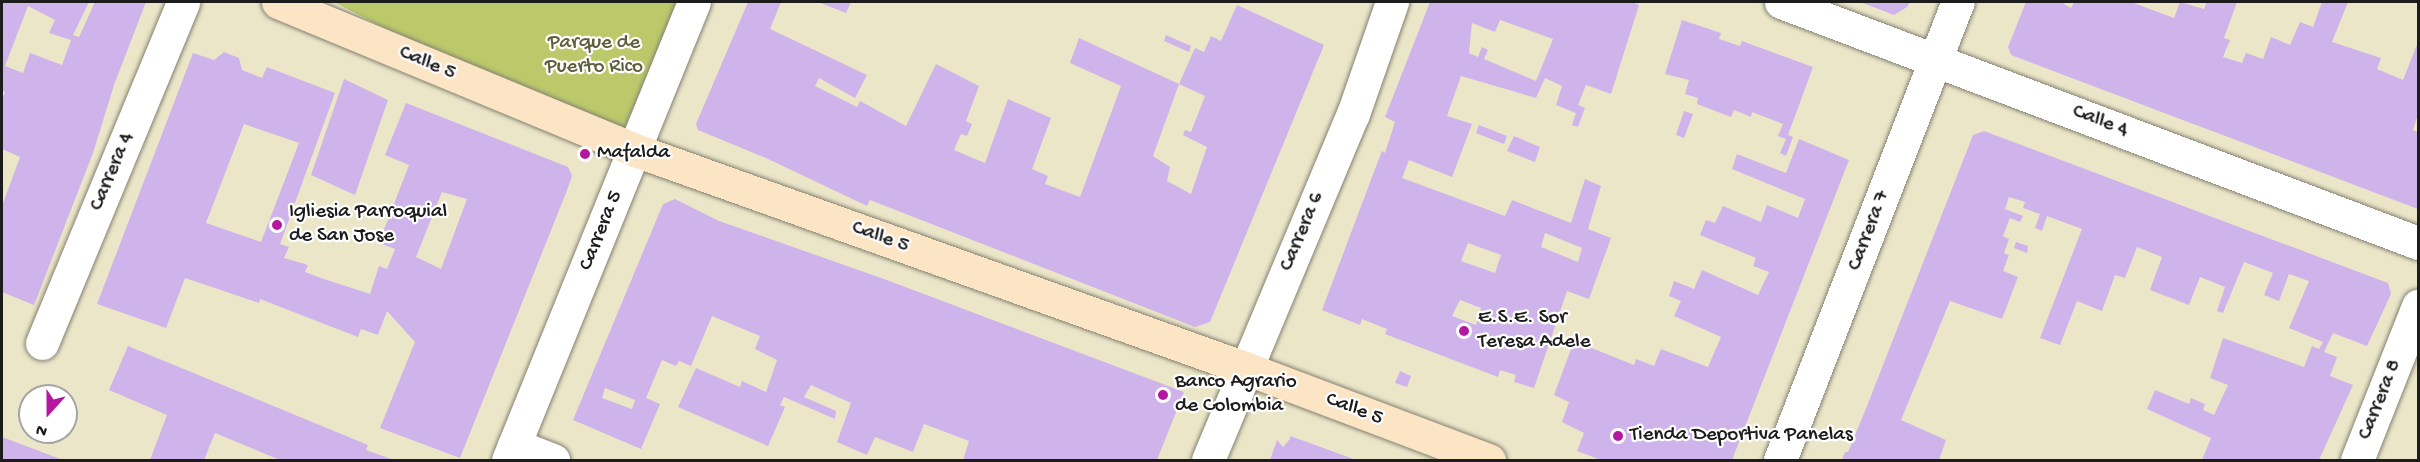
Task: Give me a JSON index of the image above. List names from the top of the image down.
{
  "streets": {
    "street": [
      "Calle 5",
      "Calle 4",
      "Carrera 4",
      "Carrera 5",
      "Carrera 7",
      "Carrera 6",
      "Carrera 8"
    ]
  },
  "crossings": [
    ["Calle 5", "Carrera 5"],
    ["Calle 5", "Carrera 6"],
    ["Calle 4", "Carrera 7"]
  ],
  "parks": ["Parque de Puerto Rico"],
  "places": [
    "Mafalda",
    "Igliesia Parroquial de San Jose",
    "E.S.E. Sor Teresa Adele",
    "Banco Agrario de Colombia",
    "Tienda Deportiva Panelas"
  ],
  "north": "bottom"
}
